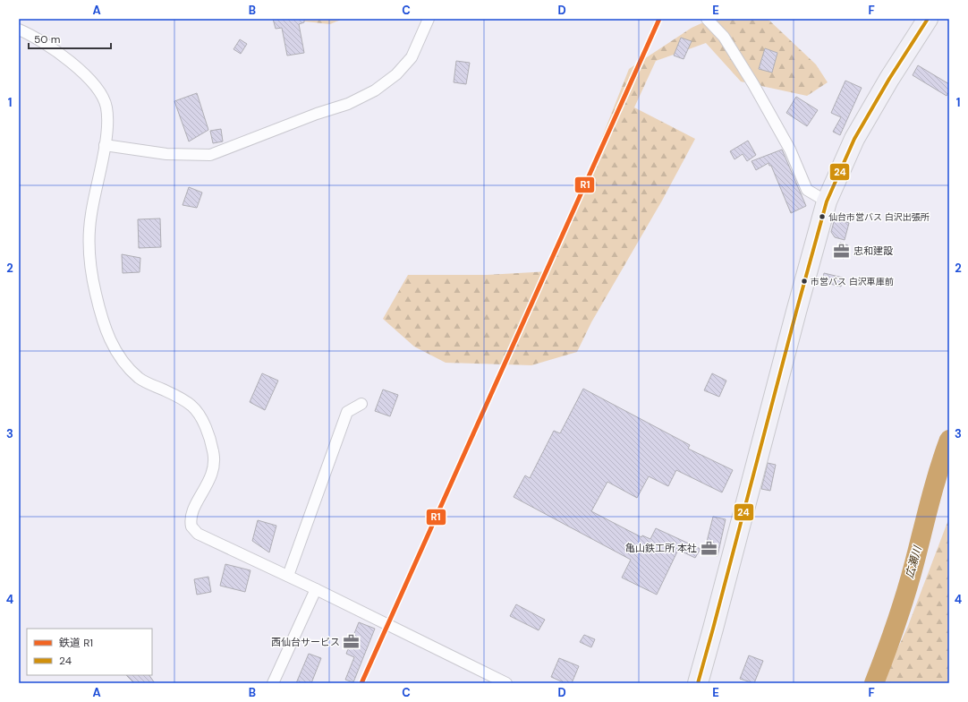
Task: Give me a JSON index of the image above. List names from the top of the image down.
{
  "water": ["広瀬川"],
  "places": {
    "other": ["仙台市営バス 白沢出張所", "市営バス 白沢車庫前"],
    "office": ["忠和建設", "亀山鉄工所 本社", "西仙台サービス"]
  },
  "lines": ["rail line R1", "transit line 24"],
  "legend": ["鉄道 R1", "24"],
  "scale_bar": "50 m",
  "grid": {
    "columns": [
      "A",
      "B",
      "C",
      "D",
      "E",
      "F"
    ],
    "rows": [
      "1",
      "2",
      "3",
      "4"
    ]
  }
}
